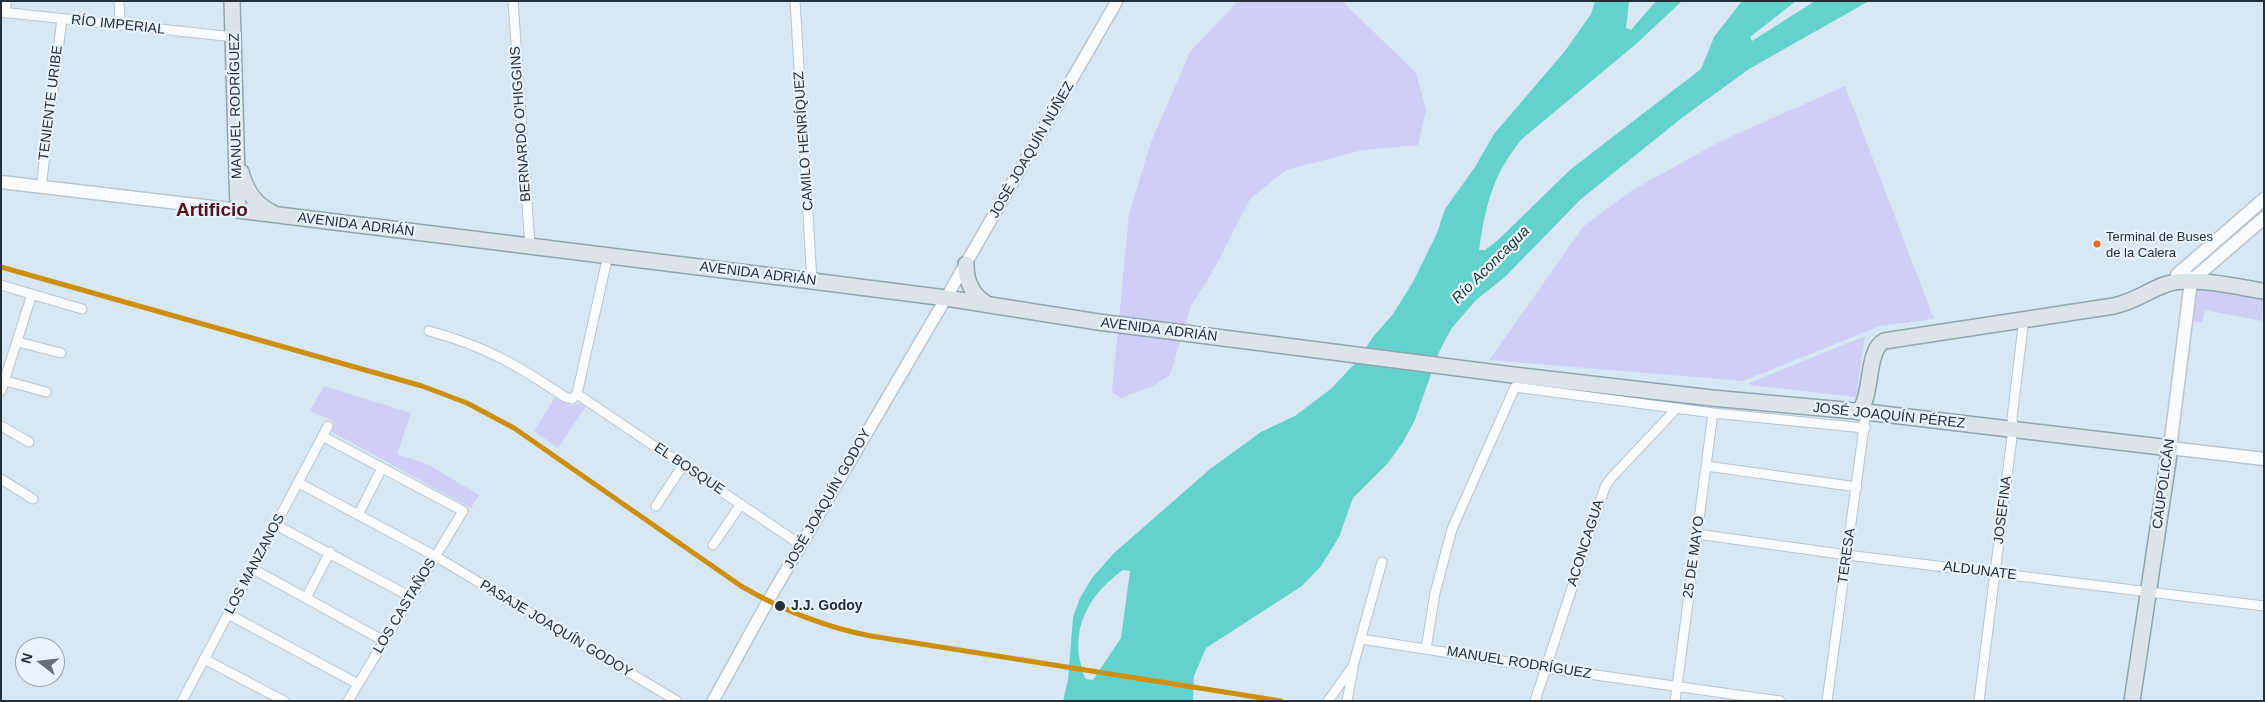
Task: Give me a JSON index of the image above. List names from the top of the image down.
{
  "streets": {
    "main road": [
      "MANUEL RODRÍGUEZ",
      "AVENIDA ADRIÁN",
      "JOSÉ JOAQUÍN PÉREZ",
      "CAUPOLICÁN",
      "TERESA"
    ],
    "street": [
      "RÍO IMPERIAL",
      "TENIENTE URIBE",
      "BERNARDO O'HIGGINS",
      "CAMILO HENRÍQUEZ",
      "JOSÉ JOAQUÍN NÚÑEZ",
      "EL BOSQUE",
      "JOSÉ JOAQUÍN GODOY",
      "JOSEFINA",
      "ACONCAGUA",
      "25 DE MAYO",
      "LOS MANZANOS",
      "ALDUNATE",
      "LOS CASTAÑOS",
      "PASAJE JOAQUÍN GODOY"
    ]
  },
  "crossings": [
    ["RÍO IMPERIAL", "TENIENTE URIBE"],
    ["RÍO IMPERIAL", "MANUEL RODRÍGUEZ"],
    ["TENIENTE URIBE", "AVENIDA ADRIÁN"],
    ["MANUEL RODRÍGUEZ", "AVENIDA ADRIÁN"],
    ["MANUEL RODRÍGUEZ", "ACONCAGUA"],
    ["MANUEL RODRÍGUEZ", "25 DE MAYO"],
    ["BERNARDO O'HIGGINS", "AVENIDA ADRIÁN"],
    ["CAMILO HENRÍQUEZ", "AVENIDA ADRIÁN"],
    ["JOSÉ JOAQUÍN NÚÑEZ", "AVENIDA ADRIÁN"],
    ["JOSÉ JOAQUÍN NÚÑEZ", "JOSÉ JOAQUÍN GODOY"],
    ["AVENIDA ADRIÁN", "JOSÉ JOAQUÍN PÉREZ"],
    ["AVENIDA ADRIÁN", "JOSÉ JOAQUÍN GODOY"],
    ["JOSÉ JOAQUÍN PÉREZ", "CAUPOLICÁN"],
    ["JOSÉ JOAQUÍN PÉREZ", "JOSEFINA"],
    ["JOSÉ JOAQUÍN PÉREZ", "ACONCAGUA"],
    ["JOSÉ JOAQUÍN PÉREZ", "TERESA"],
    ["JOSÉ JOAQUÍN PÉREZ", "25 DE MAYO"],
    ["EL BOSQUE", "JOSÉ JOAQUÍN GODOY"],
    ["CAUPOLICÁN", "ALDUNATE"],
    ["JOSEFINA", "TERESA"],
    ["JOSEFINA", "ALDUNATE"],
    ["TERESA", "ALDUNATE"],
    ["25 DE MAYO", "ALDUNATE"],
    ["LOS MANZANOS", "PASAJE JOAQUÍN GODOY"],
    ["LOS CASTAÑOS", "PASAJE JOAQUÍN GODOY"]
  ],
  "districts": ["Artificio"],
  "water": ["Río Aconcagua"],
  "places": ["Terminal de Buses de la Calera", "J.J. Godoy"],
  "north": "left"
}
